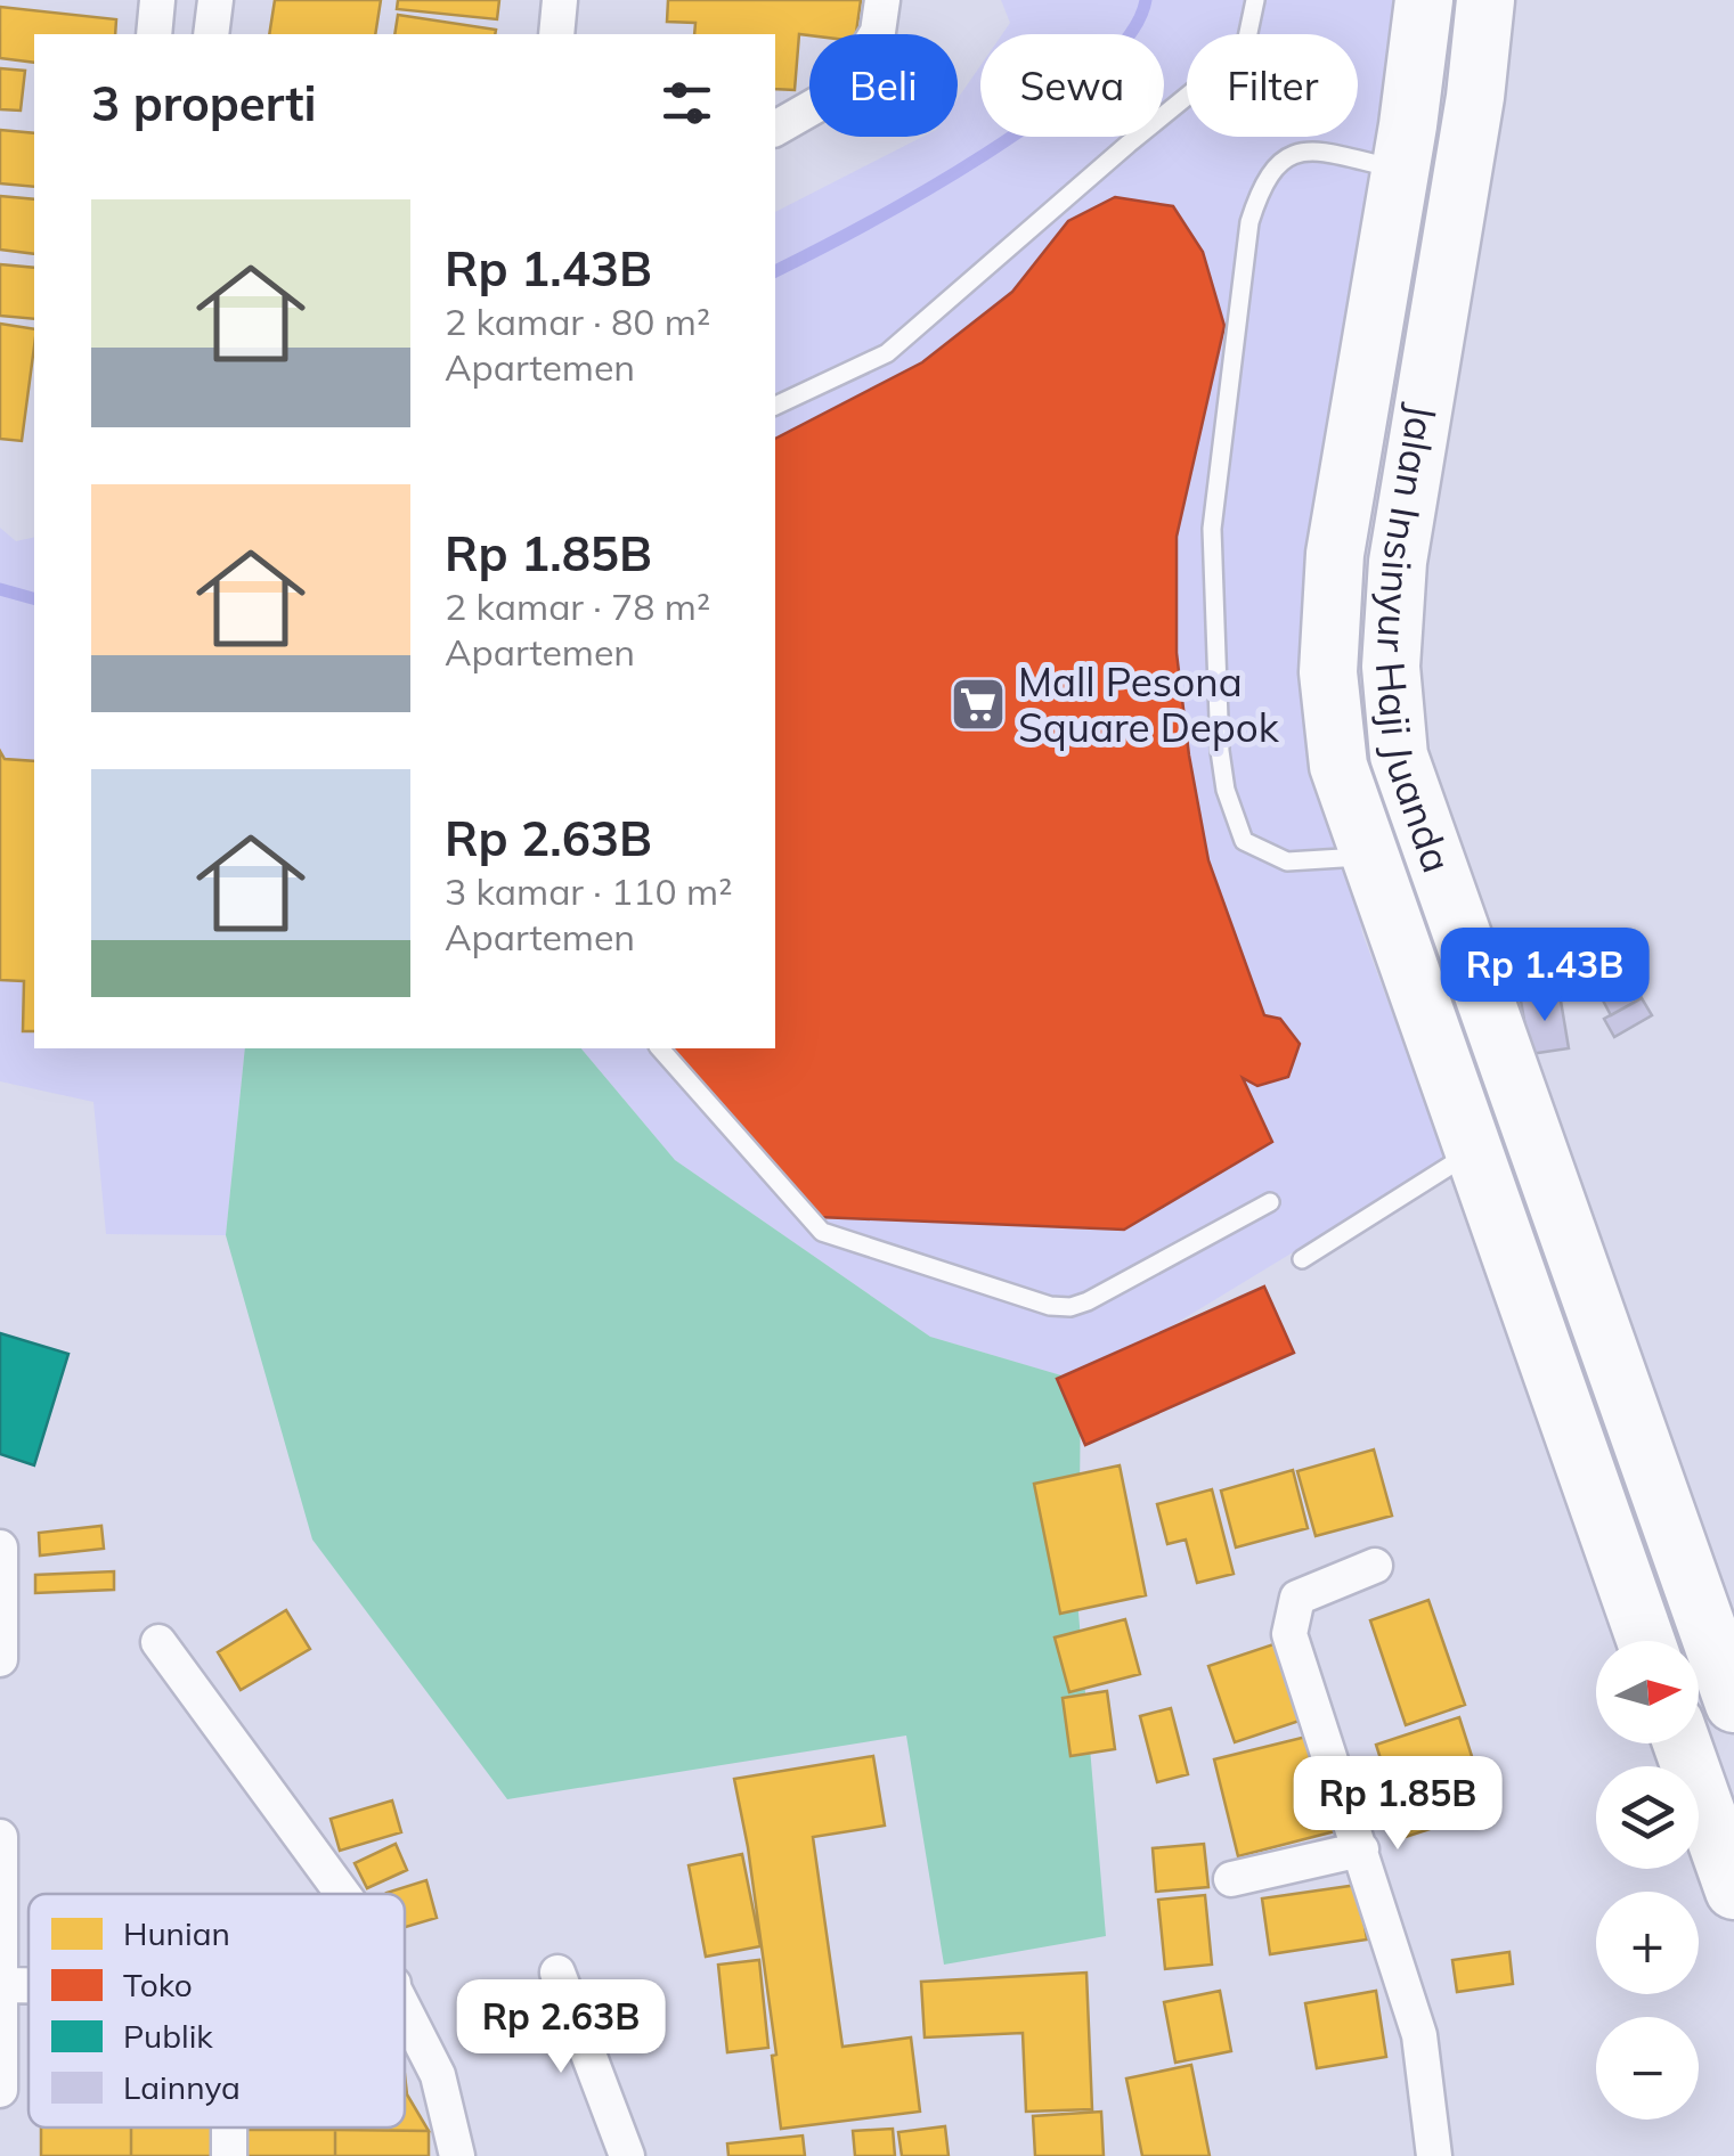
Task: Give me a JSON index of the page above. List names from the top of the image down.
{
  "streets": {
    "highway": ["Jalan Insinyur Haji Juanda"]
  },
  "places": {
    "supermarket": ["Mall Pesona Square Depok"]
  },
  "legend": [
    "Hunian",
    "Toko",
    "Publik",
    "Lainnya"
  ],
  "north": "right",
  "page": {
    "chip": ["Beli", "Sewa", "Filter"],
    "heading": "3 properti",
    "list": [
      {
        "name": "Rp 1.43B",
        "note": "2 kamar · 80 m² · Apartemen"
      },
      {
        "name": "Rp 1.85B",
        "note": "2 kamar · 78 m² · Apartemen"
      },
      {
        "name": "Rp 2.63B",
        "note": "3 kamar · 110 m² · Apartemen"
      }
    ],
    "price": ["Rp 1.43B", "Rp 1.85B", "Rp 2.63B"],
    "map_buttons": ["+", "−"]
  }
}
